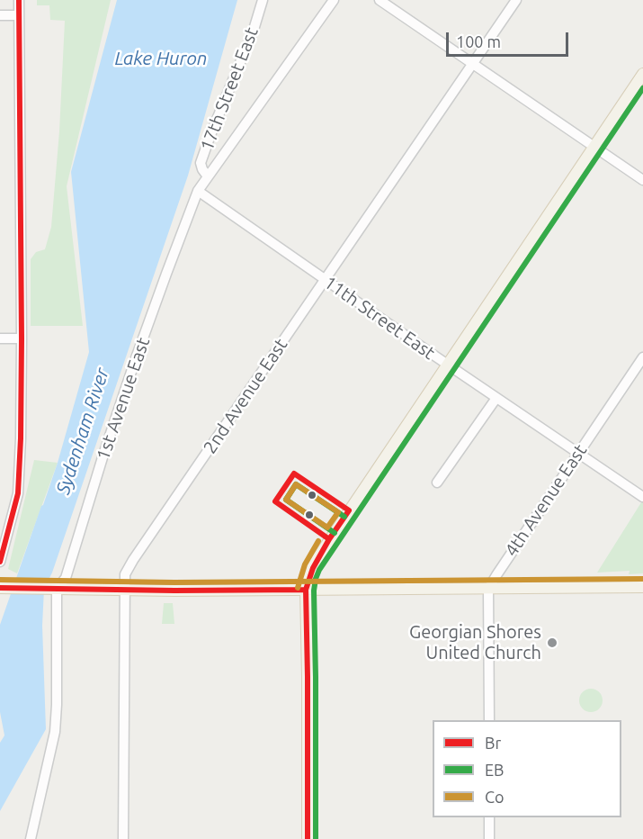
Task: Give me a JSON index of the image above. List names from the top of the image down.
{
  "streets": {
    "street": [
      "17th Street East",
      "11th Street East",
      "2nd Avenue East",
      "1st Avenue East",
      "4th Avenue East"
    ]
  },
  "crossings": [
    ["17th Street East", "1st Avenue East"],
    ["11th Street East", "2nd Avenue East"],
    ["11th Street East", "1st Avenue East"],
    ["11th Street East", "4th Avenue East"]
  ],
  "water": ["Lake Huron", "Sydenham River"],
  "places": ["Georgian Shores United Church"],
  "lines": ["transit line Br", "transit line EB", "transit line Co"],
  "legend": ["Br", "EB", "Co"],
  "scale_bar": "100 m"
}
